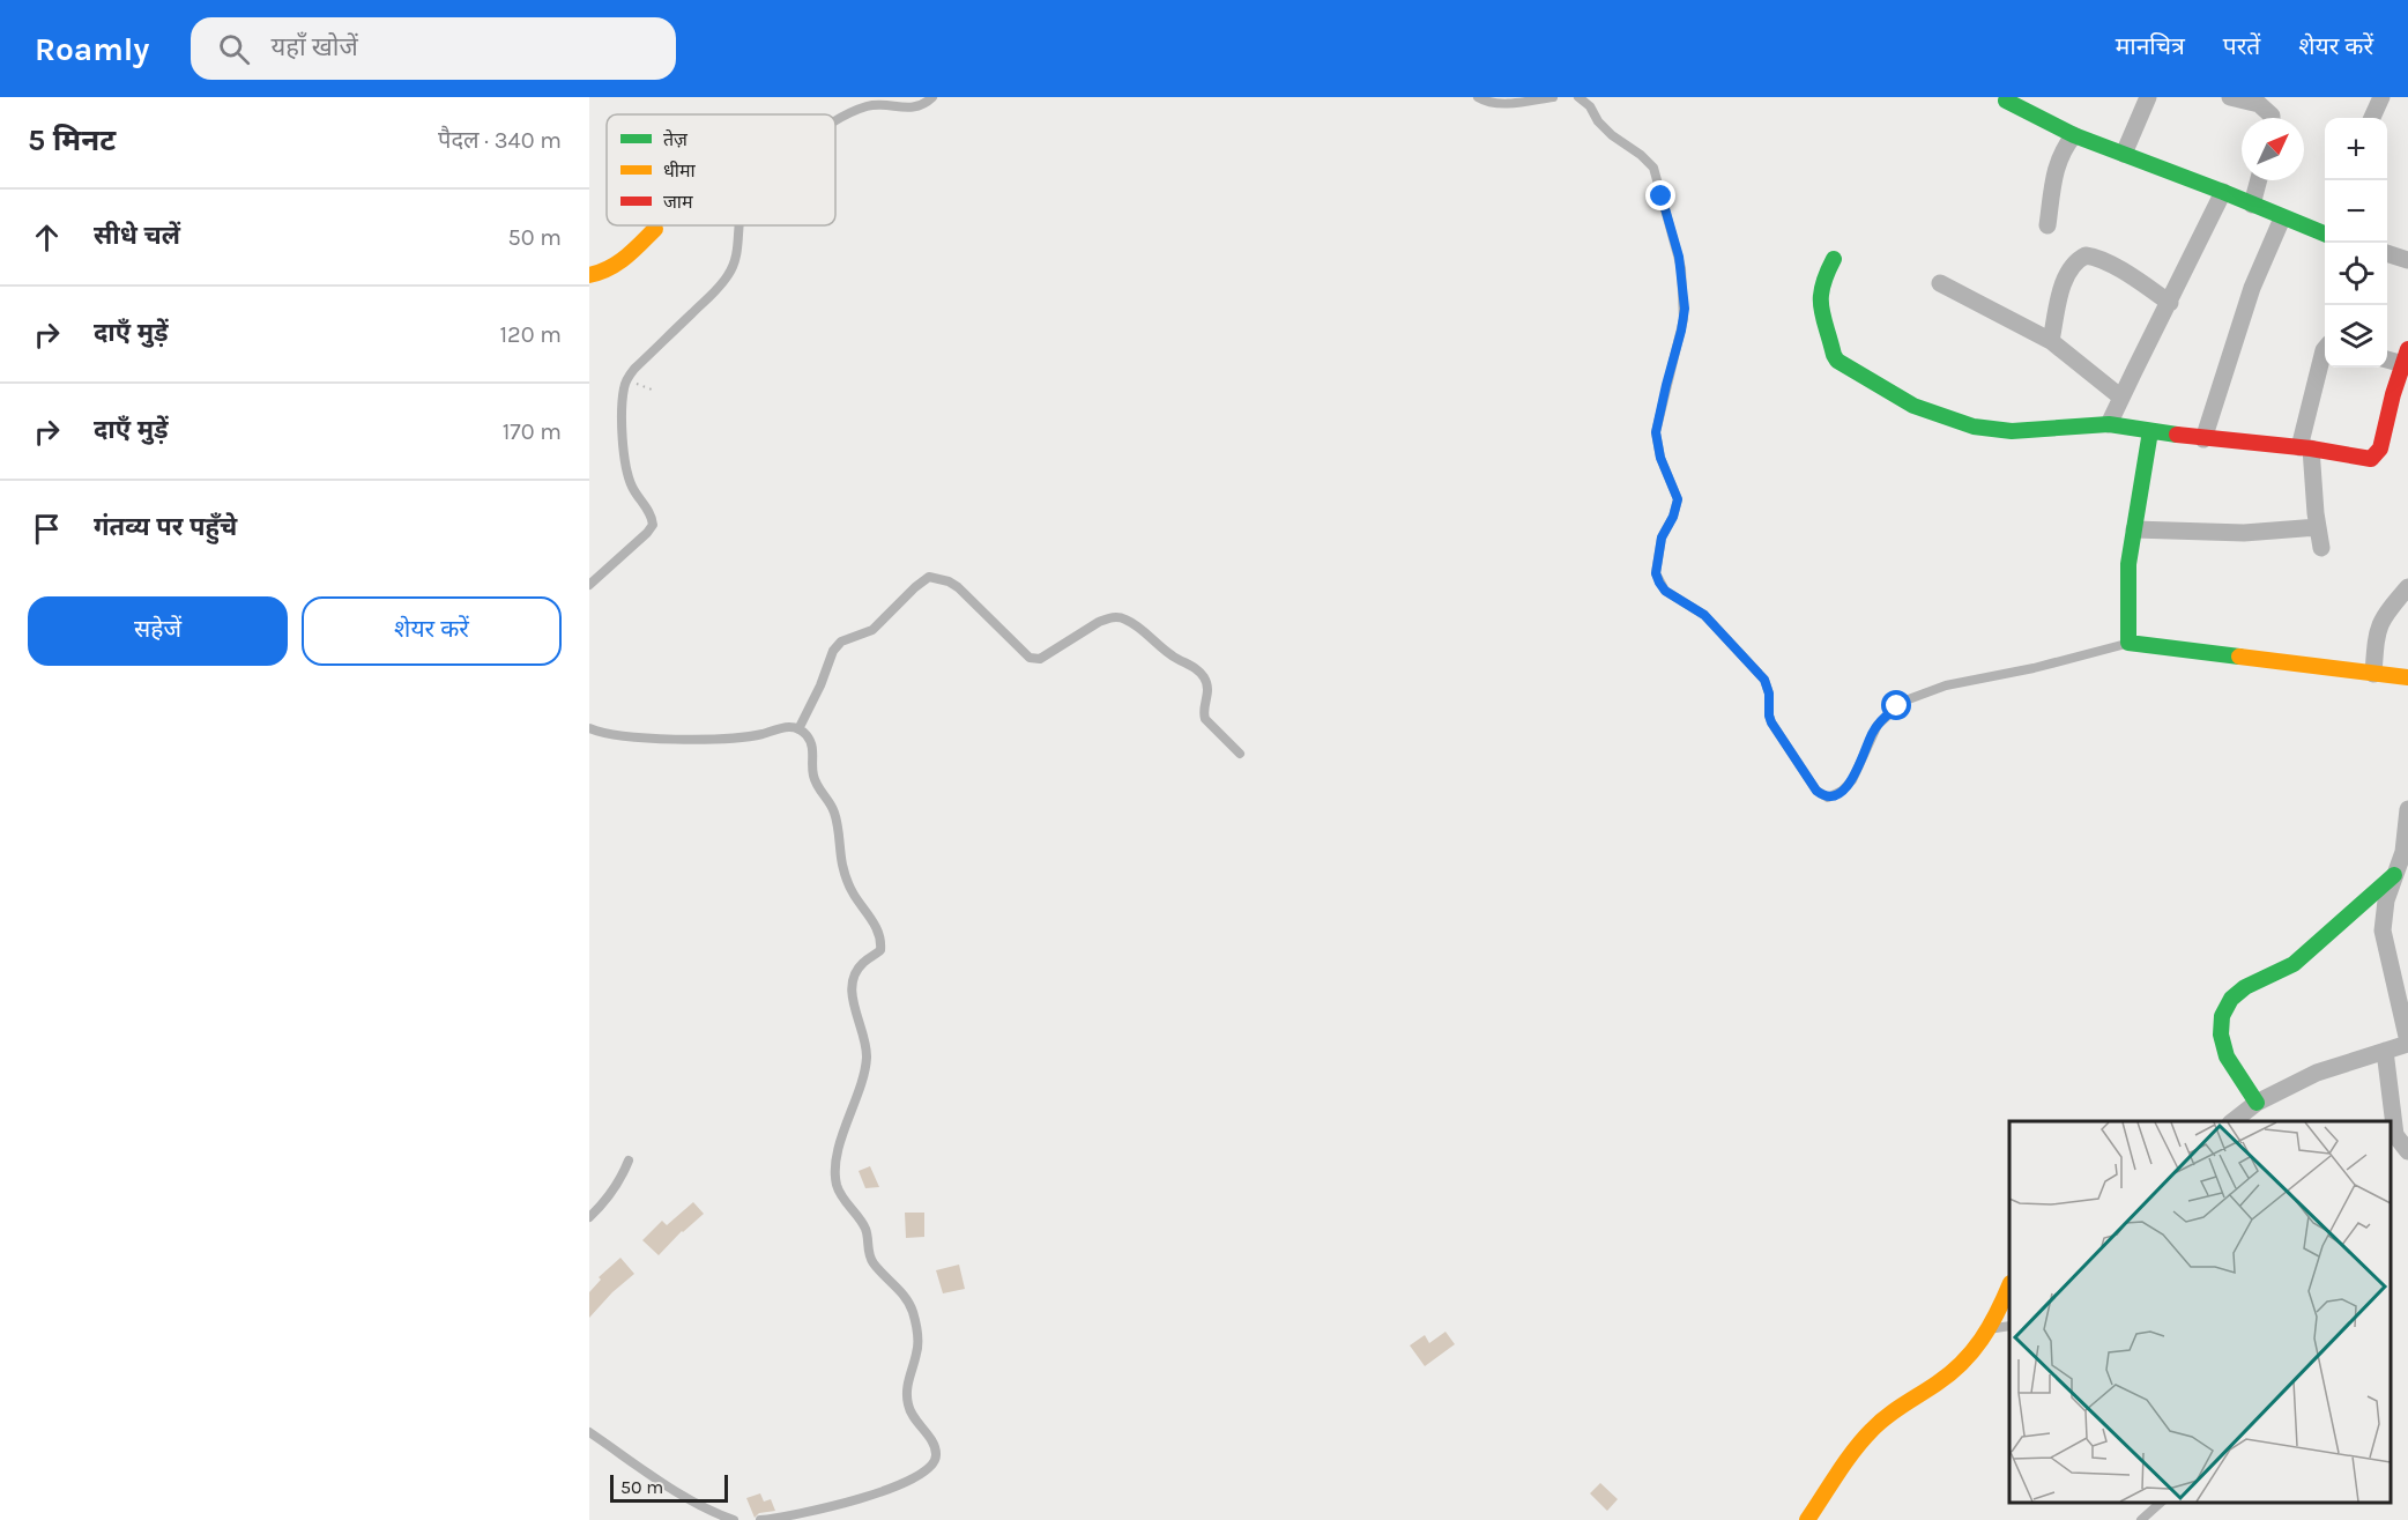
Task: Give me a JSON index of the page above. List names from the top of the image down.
{
  "legend": ["तेज़", "धीमा", "जाम"],
  "scale_bar": "50 m",
  "north": "top right",
  "page": {
    "header": "Roamly",
    "search": "यहाँ खोजें",
    "nav": ["मानचित्र", "परतें", "शेयर करें"],
    "heading": ["5 मिनट", "पैदल · 340 m"],
    "map_buttons": ["+", "−"],
    "list": [
      ["सीधे चलें", "50 m"],
      ["दाएँ मुड़ें", "120 m"],
      ["दाएँ मुड़ें", "170 m"],
      "गंतव्य पर पहुँचे"
    ],
    "buttons": ["सहेजें", "शेयर करें"],
    "scale": "50 m"
  }
}
